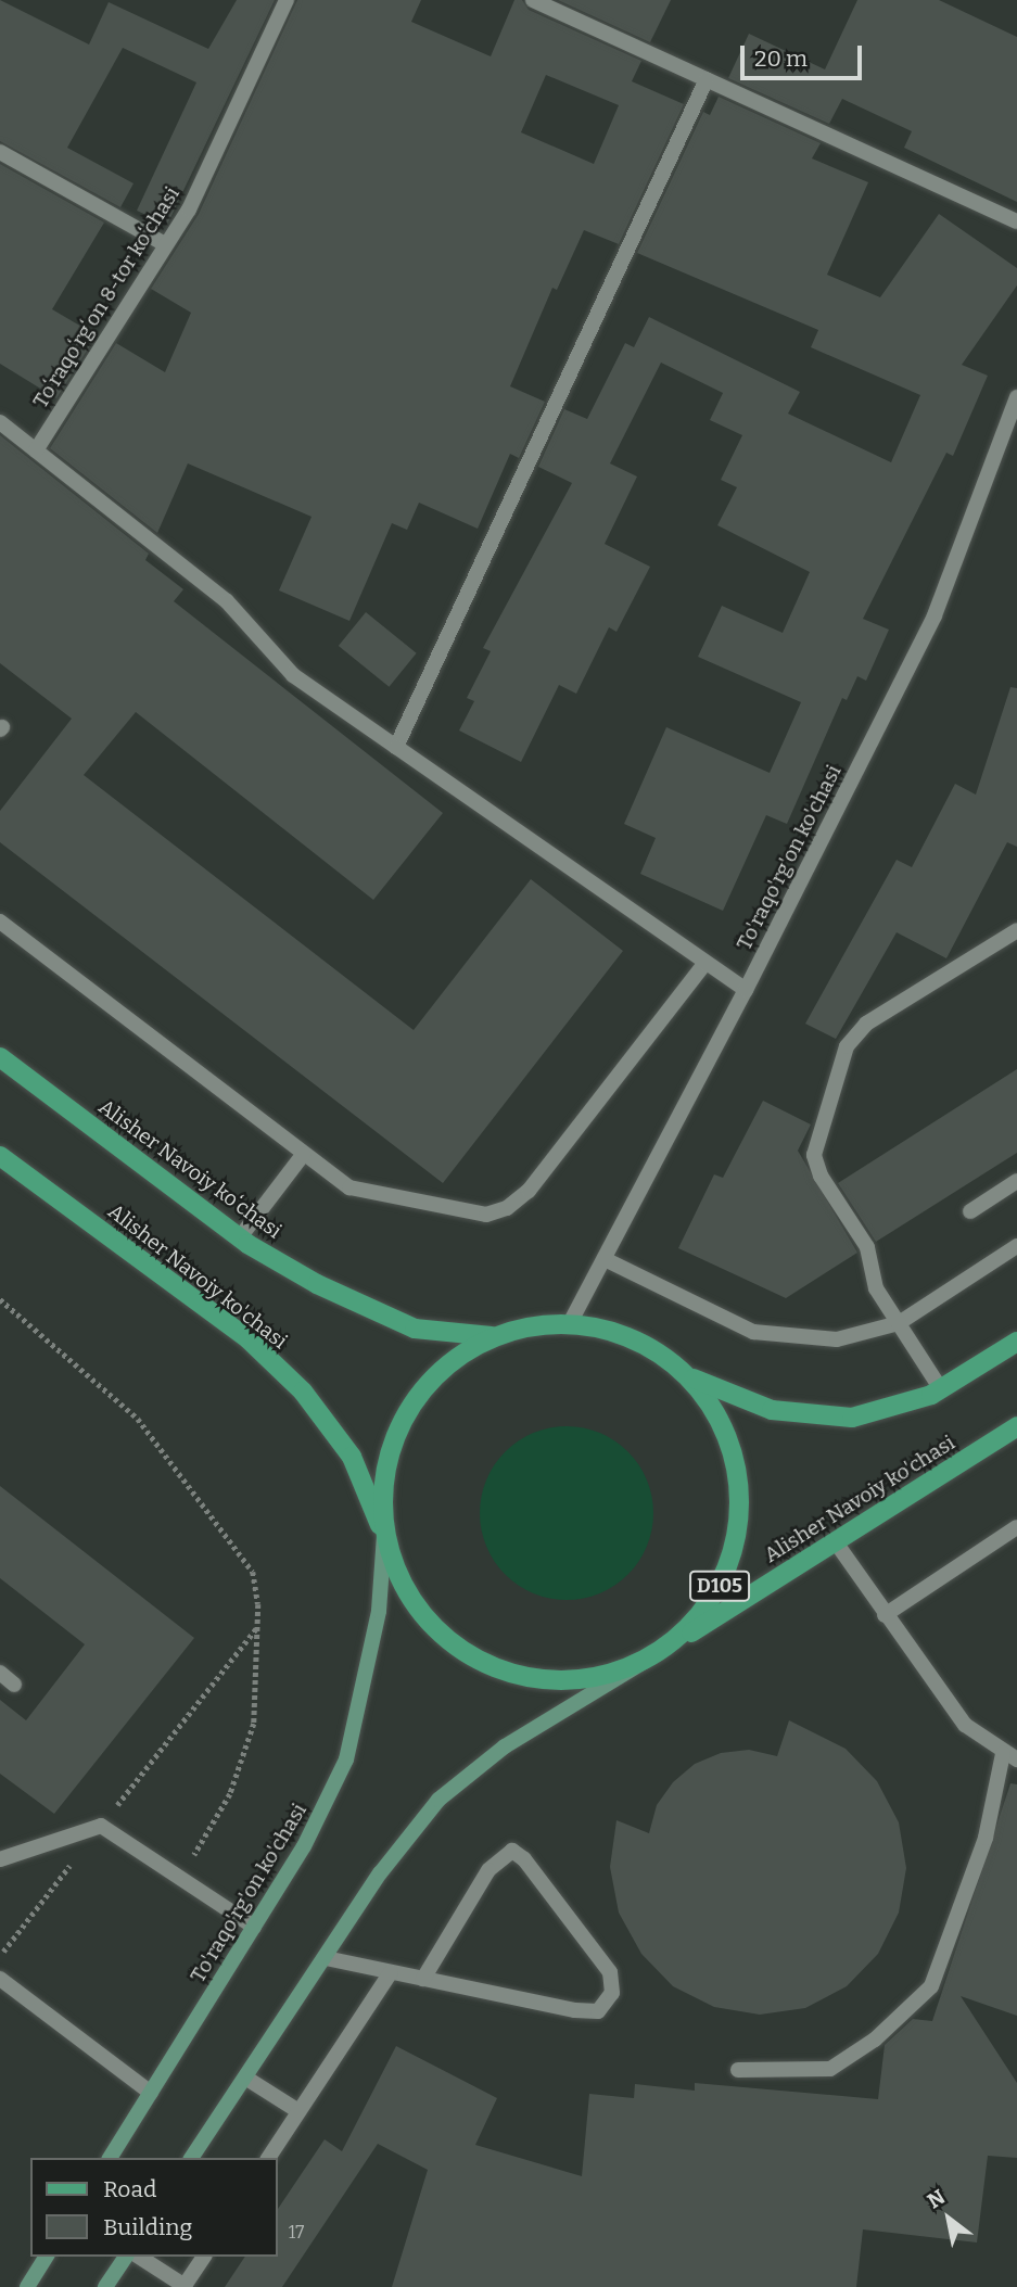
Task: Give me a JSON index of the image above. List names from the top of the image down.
{
  "streets": {
    "main road": [
      "To'raqo'rg'on ko'chasi",
      "Alisher Navoiy koʻchasi",
      "Alisher Navoiy ko'chasi",
      "D105"
    ],
    "street": ["Toʻraqoʻrgʻon 8-tor koʻchasi"]
  },
  "crossings": [
    ["To'raqo'rg'on ko'chasi", "Alisher Navoiy ko'chasi"],
    ["To'raqo'rg'on ko'chasi", "D105"],
    ["Alisher Navoiy koʻchasi", "D105"],
    ["Alisher Navoiy ko'chasi", "D105"]
  ],
  "house_numbers": ["17"],
  "legend": ["Road", "Building"],
  "scale_bar": "20 m",
  "north": "top left"
}
